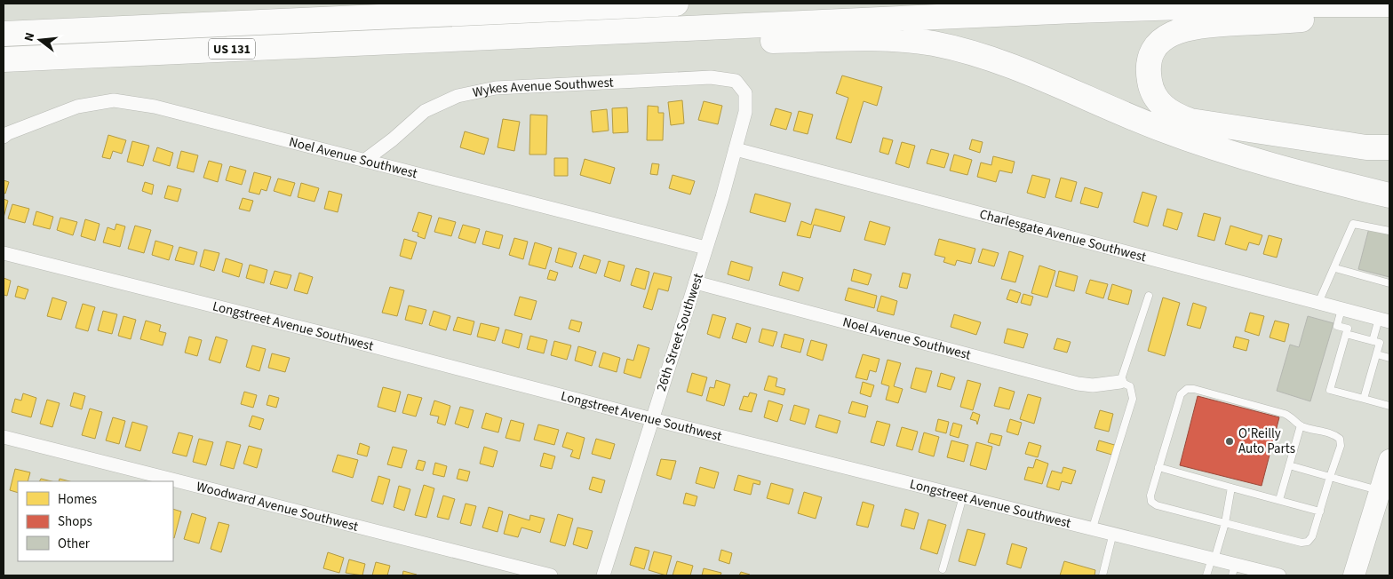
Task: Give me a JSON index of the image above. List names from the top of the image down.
{
  "streets": {
    "highway": ["US 131"],
    "street": [
      "Wykes Avenue Southwest",
      "Noel Avenue Southwest",
      "Charlesgate Avenue Southwest",
      "Longstreet Avenue Southwest",
      "26th Street Southwest",
      "Woodward Avenue Southwest"
    ]
  },
  "crossings": [
    ["Wykes Avenue Southwest", "Noel Avenue Southwest"],
    ["Wykes Avenue Southwest", "26th Street Southwest"],
    ["Noel Avenue Southwest", "26th Street Southwest"],
    ["Charlesgate Avenue Southwest", "26th Street Southwest"],
    ["Longstreet Avenue Southwest", "26th Street Southwest"]
  ],
  "places": ["O'Reilly Auto Parts"],
  "legend": ["Homes", "Shops", "Other"],
  "north": "left"
}
